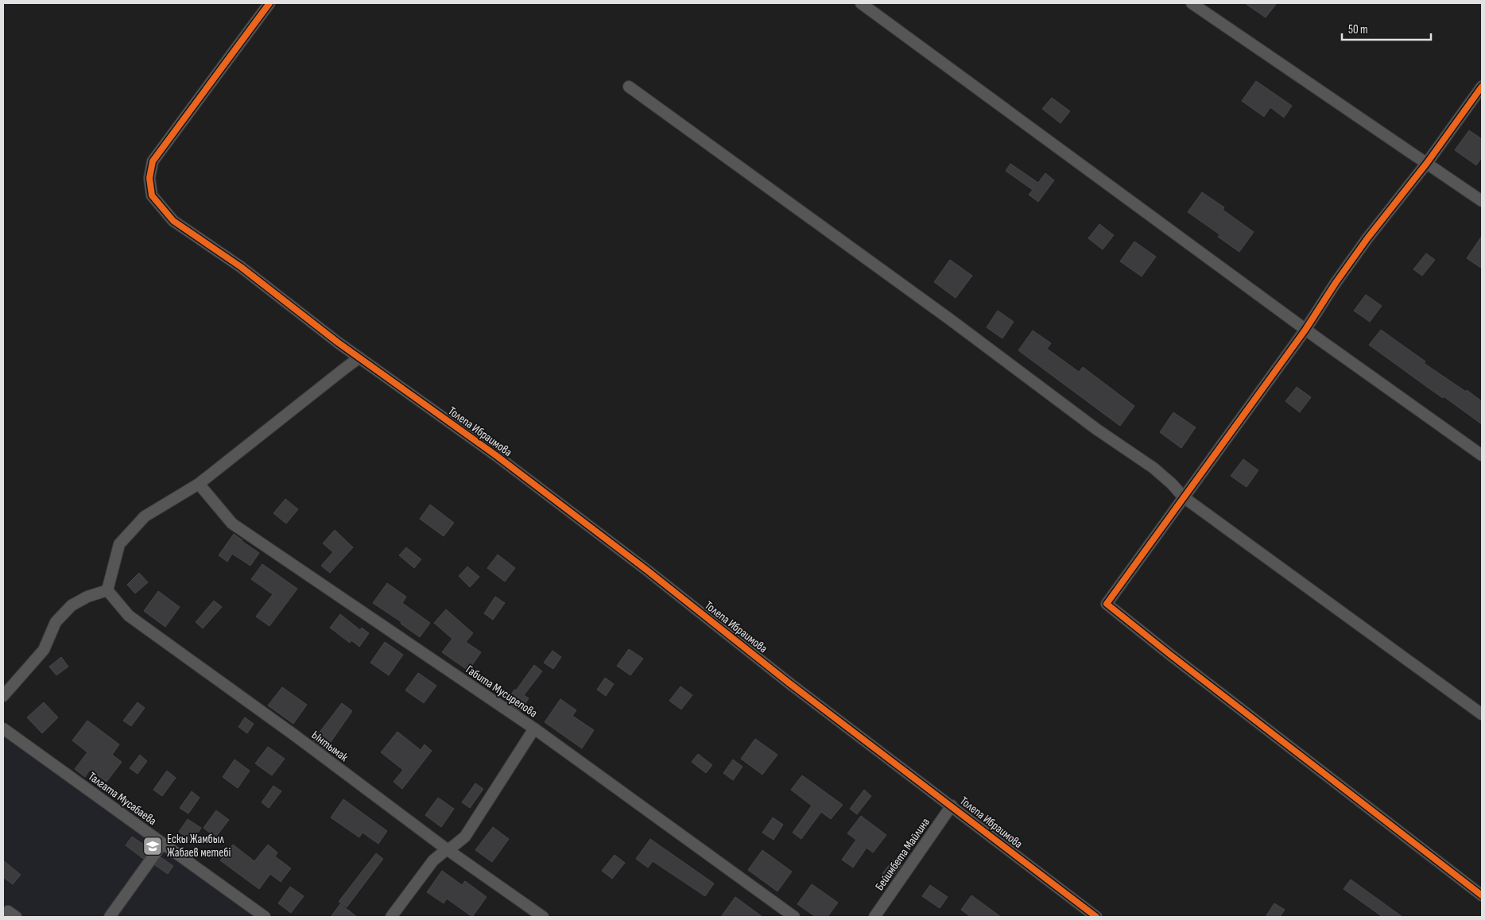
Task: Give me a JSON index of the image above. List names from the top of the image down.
{
  "streets": {
    "street": [
      "Толепа Ибраимова",
      "Габита Мусирепова",
      "Ынтымак",
      "Талгата Мусабаева",
      "Бейимбета Майлина"
    ]
  },
  "crossings": [
    ["Толепа Ибраимова", "Бейимбета Майлина"]
  ],
  "places": {
    "school or university": ["Ескы Жамбыл Жабаев метебі"]
  },
  "scale_bar": "50 m"
}
